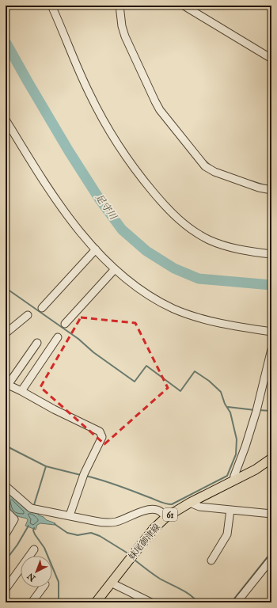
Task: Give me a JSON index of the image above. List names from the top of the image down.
{
  "streets": {
    "main road": ["61", "妹尾御津線"]
  },
  "water": ["足守川"],
  "north": "bottom left"
}
